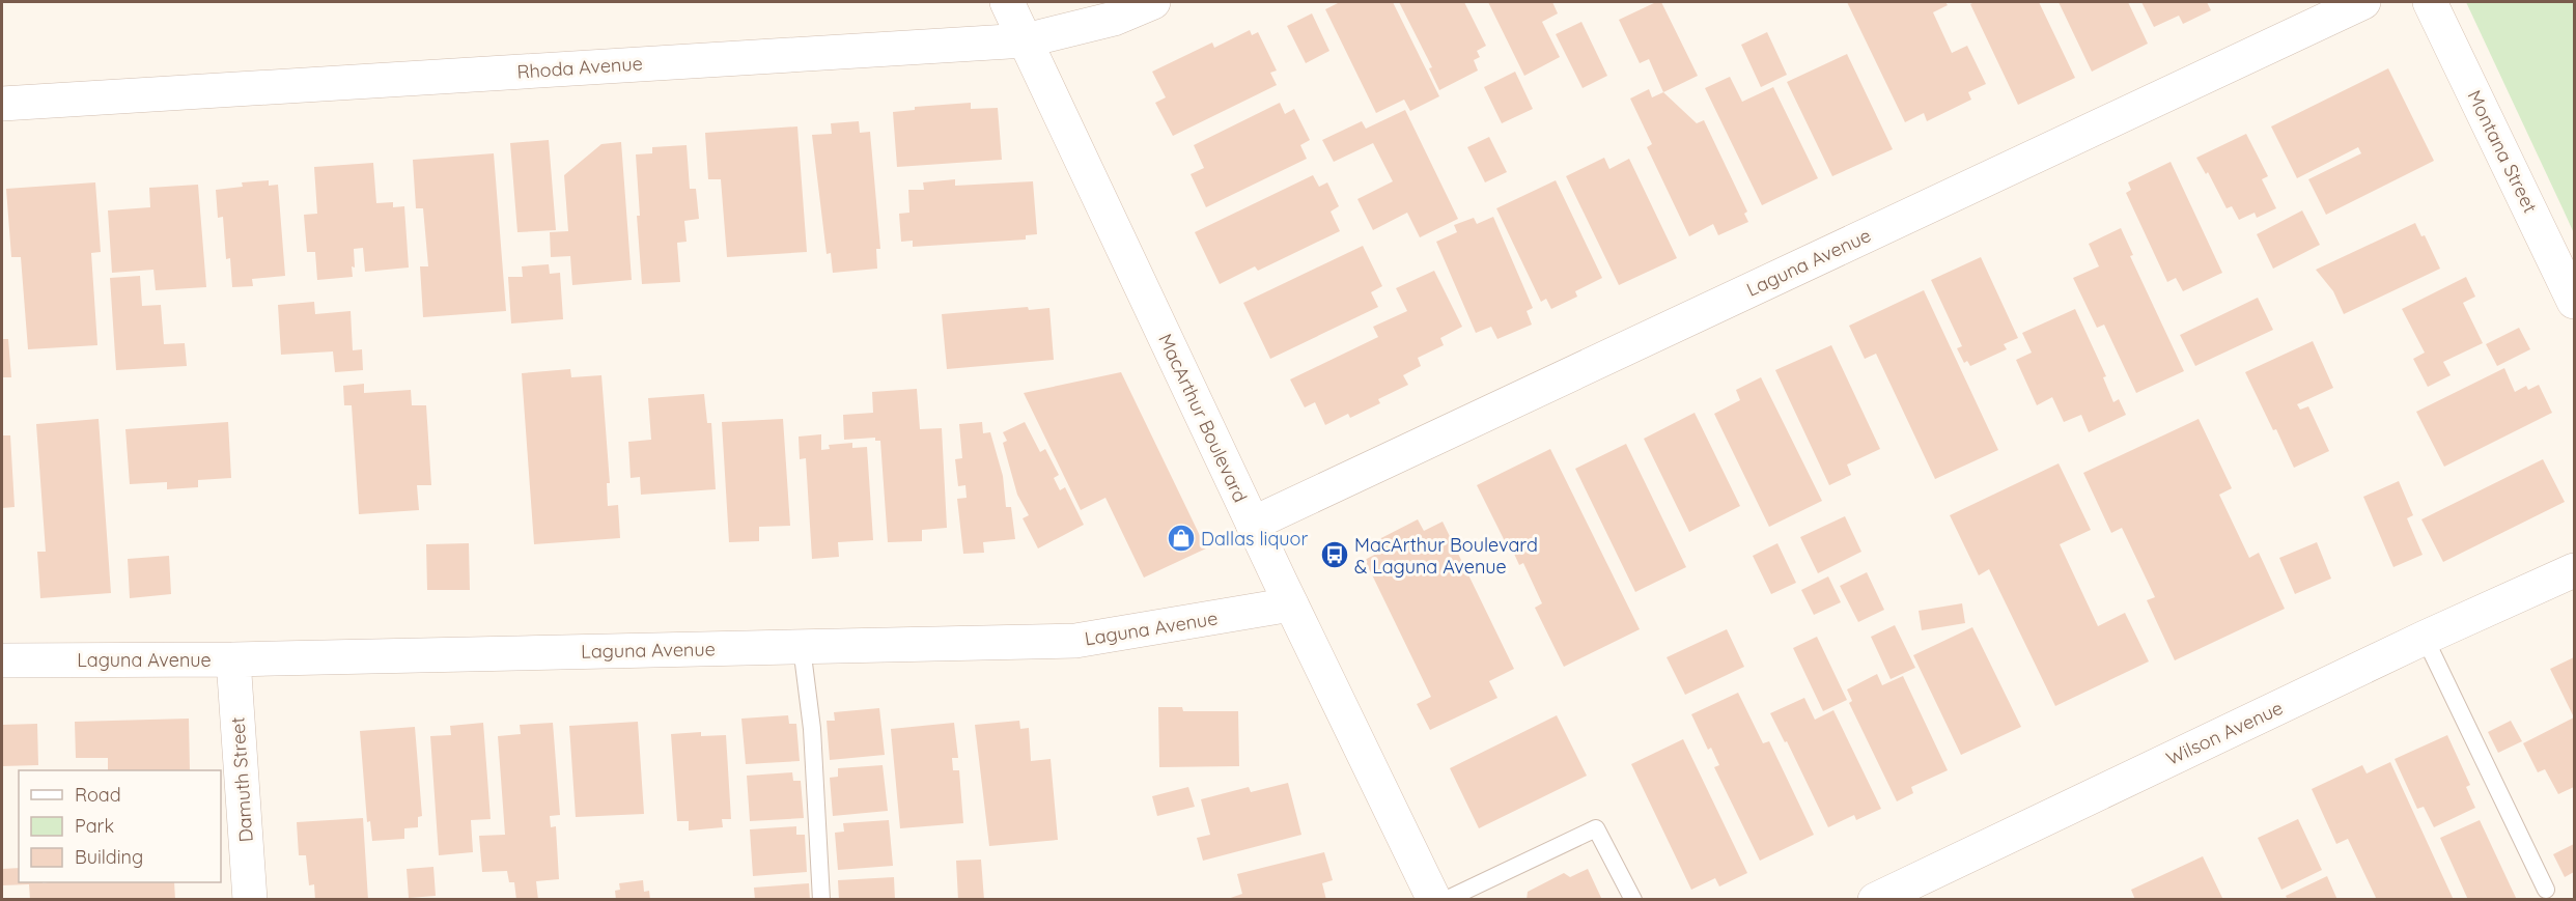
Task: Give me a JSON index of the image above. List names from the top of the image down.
{
  "streets": {
    "street": [
      "Rhoda Avenue",
      "Montana Street",
      "Laguna Avenue",
      "MacArthur Boulevard",
      "Wilson Avenue",
      "Damuth Street"
    ]
  },
  "crossings": [
    ["Rhoda Avenue", "MacArthur Boulevard"],
    ["Laguna Avenue", "MacArthur Boulevard"],
    ["Laguna Avenue", "Damuth Street"]
  ],
  "places": {
    "shop": ["Dallas liquor"],
    "bus stop": ["MacArthur Boulevard & Laguna Avenue"]
  },
  "legend": ["Road", "Park", "Building"]
}
